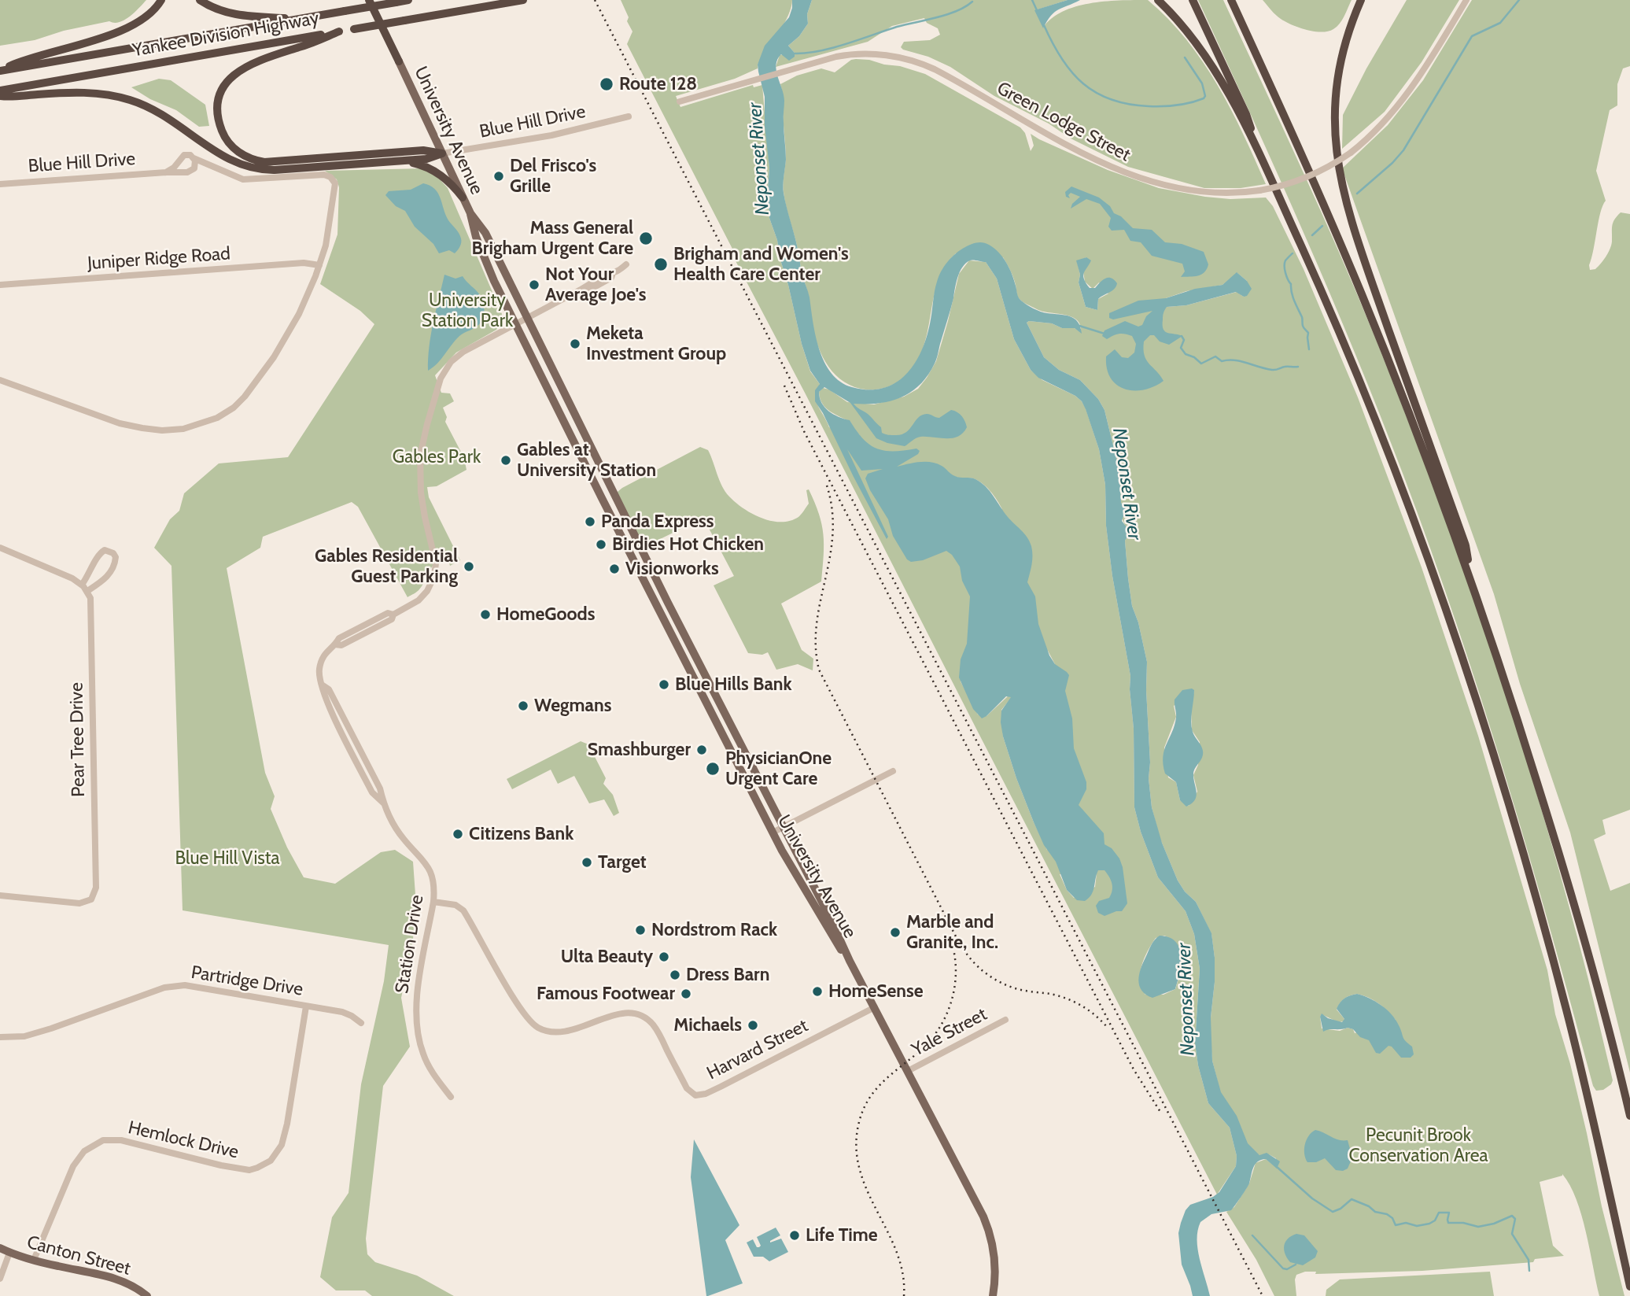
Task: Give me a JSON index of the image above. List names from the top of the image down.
{
  "streets": {
    "highway": ["Yankee Division Highway"],
    "main road": ["University Avenue", "Canton Street"],
    "street": [
      "Blue Hill Drive",
      "Green Lodge Street",
      "Juniper Ridge Road",
      "Pear Tree Drive",
      "Station Drive",
      "Partridge Drive",
      "Yale Street",
      "Harvard Street",
      "Hemlock Drive"
    ]
  },
  "crossings": [
    ["Blue Hill Drive", "University Avenue"],
    ["University Avenue", "Station Drive"],
    ["University Avenue", "Yale Street"],
    ["University Avenue", "Harvard Street"],
    ["Station Drive", "Harvard Street"],
    ["Partridge Drive", "Hemlock Drive"],
    ["Hemlock Drive", "Canton Street"]
  ],
  "water": ["Neponset River"],
  "parks": [
    "University Station Park",
    "Gables Park",
    "Blue Hill Vista",
    "Pecunit Brook Conservation Area"
  ],
  "places": [
    "Route 128",
    "Del Frisco's Grille",
    "Mass General Brigham Urgent Care",
    "Brigham and Women's Health Care Center",
    "Not Your Average Joe's",
    "Meketa Investment Group",
    "Gables at University Station",
    "Panda Express",
    "Birdies Hot Chicken",
    "Gables Residential Guest Parking",
    "Visionworks",
    "HomeGoods",
    "Blue Hills Bank",
    "Wegmans",
    "Smashburger",
    "PhysicianOne Urgent Care",
    "Citizens Bank",
    "Target",
    "Nordstrom Rack",
    "Marble and Granite, Inc.",
    "Ulta Beauty",
    "Dress Barn",
    "HomeSense",
    "Famous Footwear",
    "Michaels",
    "Life Time"
  ]
}
